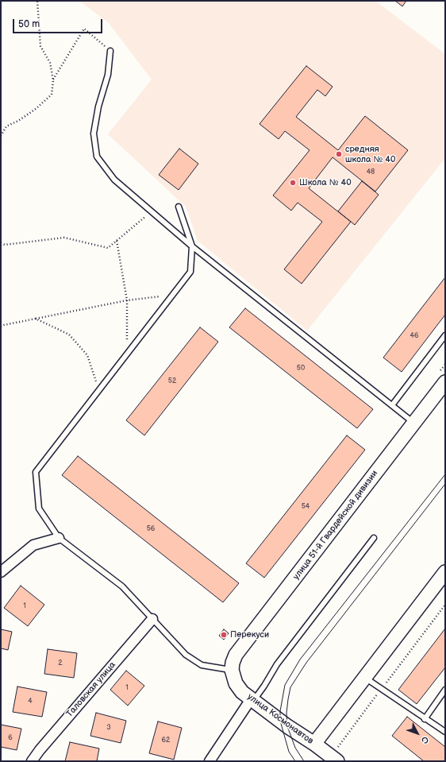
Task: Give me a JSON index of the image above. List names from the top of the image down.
{
  "streets": {
    "main road": ["улица 51-й Гвардейской дивизии", "улица Космонавтов"],
    "street": ["Таловская улица"]
  },
  "crossings": [
    ["улица 51-й Гвардейской дивизии", "улица Космонавтов"]
  ],
  "places": ["средняя школа № 40", "Школа № 40", "Перекуси"],
  "house_numbers": [
    "48",
    "46",
    "50",
    "52",
    "54",
    "56",
    "1",
    "2",
    "1",
    "4",
    "3",
    "6",
    "62"
  ],
  "scale_bar": "50 m",
  "north": "bottom right"
}
